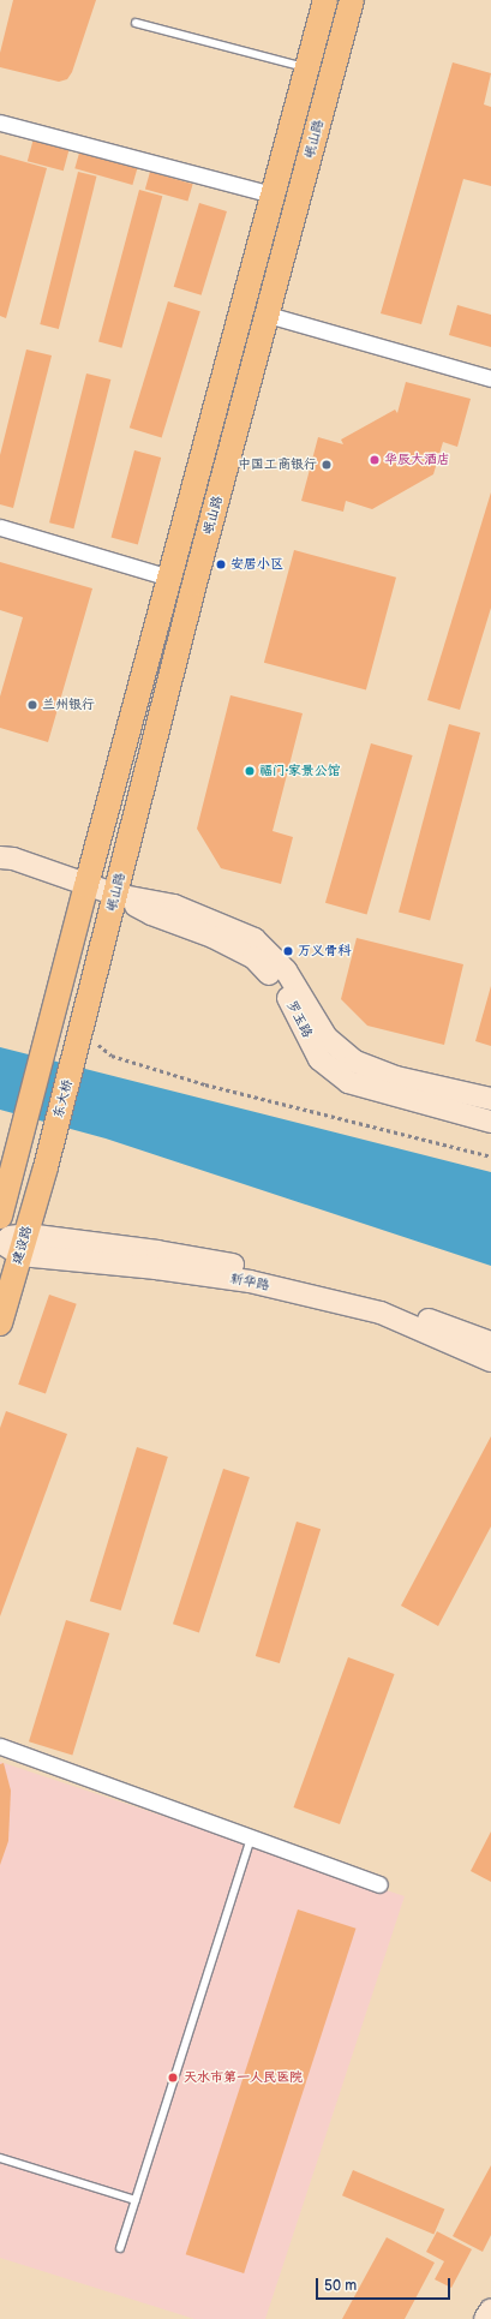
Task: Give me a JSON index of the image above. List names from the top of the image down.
{
  "streets": {
    "main road": [
      "岷山路",
      "罗玉路",
      "东大桥",
      "建设路",
      "新华路"
    ]
  },
  "crossings": [
    ["岷山路", "罗玉路"],
    ["岷山路", "东大桥"],
    ["东大桥", "建设路"],
    ["建设路", "新华路"]
  ],
  "places": [
    "华辰大酒店",
    "中国工商银行",
    "安居小区",
    "兰州银行",
    "福门·家景公馆",
    "万义骨科",
    "天水市第一人民医院"
  ],
  "scale_bar": "50 m"
}
